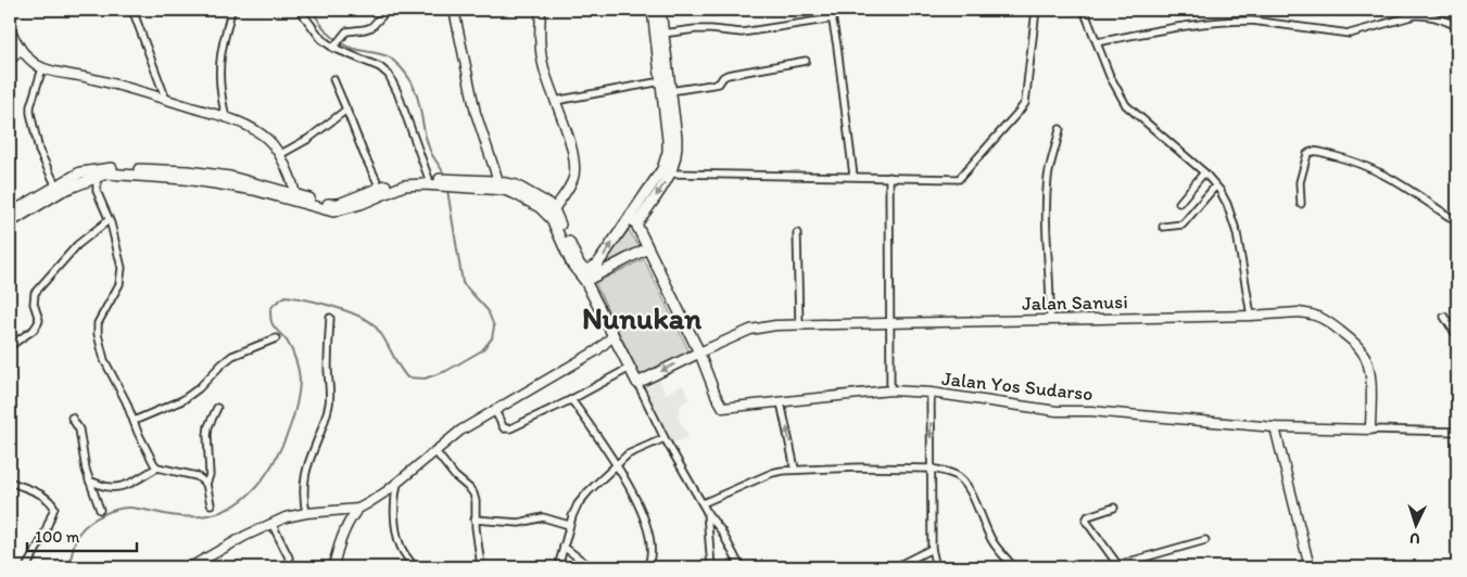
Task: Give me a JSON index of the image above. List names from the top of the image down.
{
  "streets": {
    "street": ["Jalan Sanusi", "Jalan Yos Sudarso"]
  },
  "crossings": [
    ["Jalan Sanusi", "Jalan Yos Sudarso"]
  ],
  "districts": ["Nunukan"],
  "scale_bar": "100 m",
  "north": "bottom"
}
